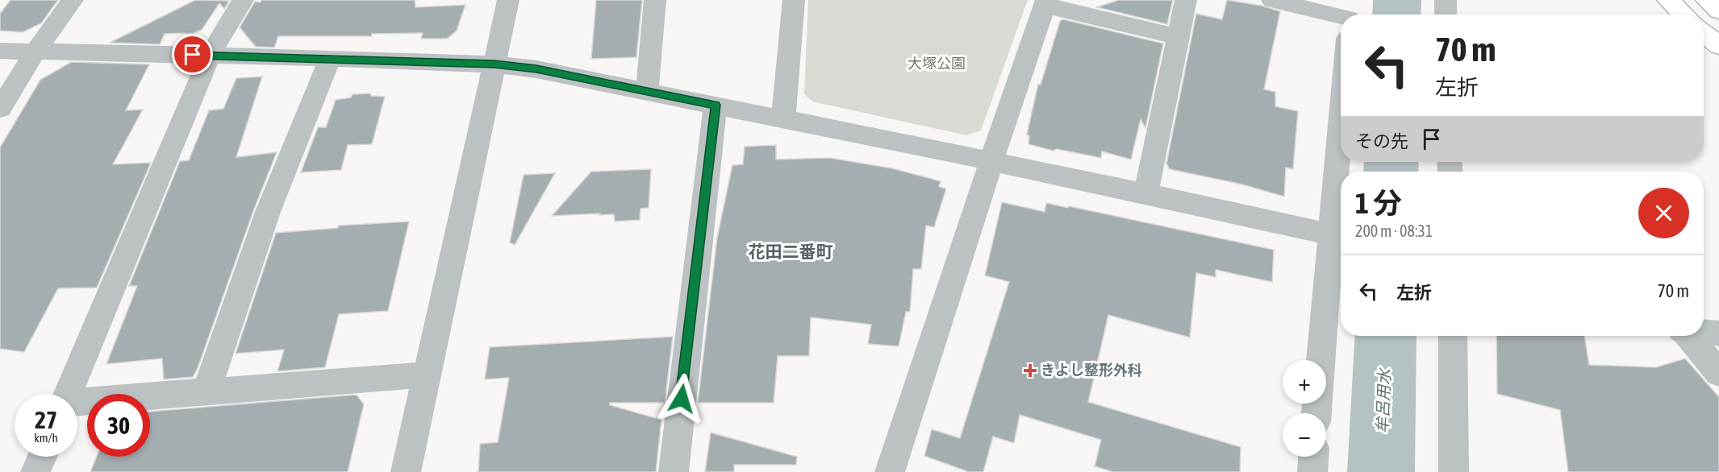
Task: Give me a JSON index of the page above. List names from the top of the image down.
{
  "districts": ["花田二番町"],
  "water": ["牟呂用水"],
  "parks": ["大塚公園"],
  "places": {
    "health": ["きよし整形外科"]
  },
  "page": {
    "turn": ["70 m", "左折"],
    "then": "その先",
    "heading": ["1 分", "200 m · 08:31"],
    "list": [
      {
        "name": "左折",
        "value": "70 m"
      }
    ],
    "map_buttons": ["+", "−"],
    "speed": "27 km/h",
    "limit": "30"
  }
}
